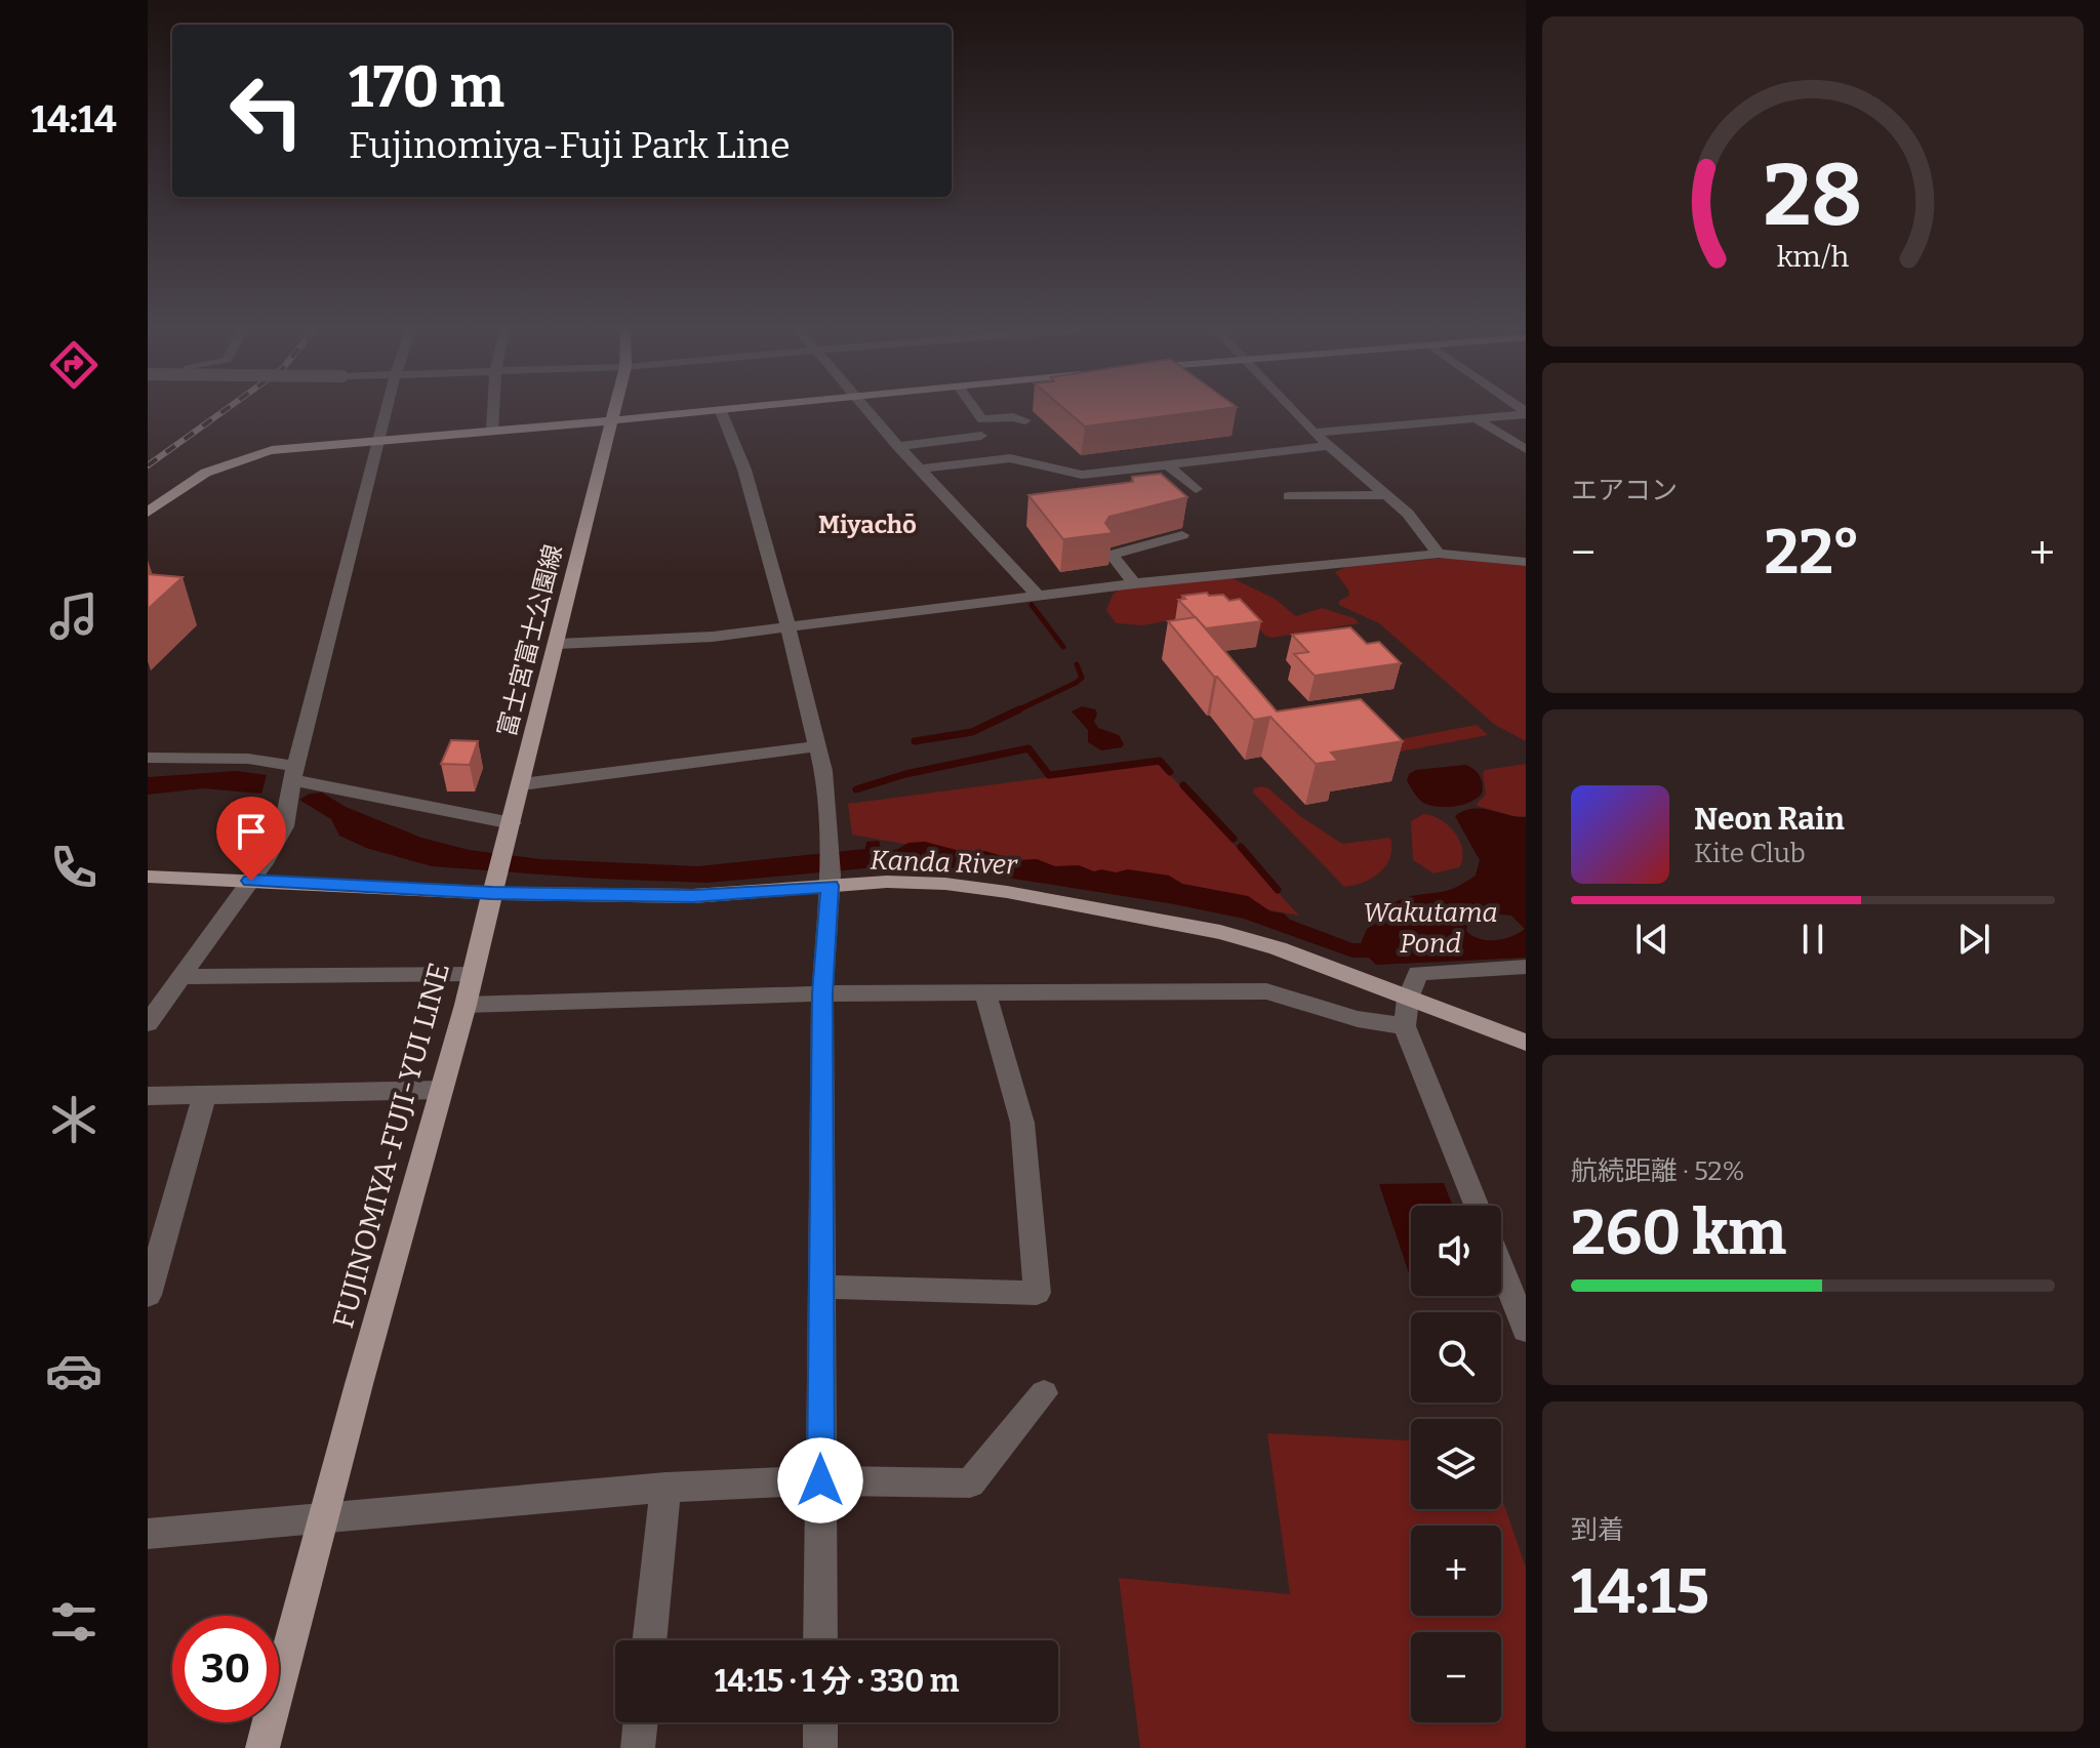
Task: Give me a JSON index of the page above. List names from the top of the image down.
{
  "streets": {
    "main road": ["富士宮富士公園線", "FUJINOMIYA-FUJI-YUI LINE"]
  },
  "crossings": [
    ["富士宮富士公園線", "FUJINOMIYA-FUJI-YUI LINE"]
  ],
  "districts": ["Miyachō"],
  "water": ["Kanda River", "Wakutama Pond"],
  "page": {
    "tabs": "14:14",
    "turn": ["170 m", "Fujinomiya-Fuji Park Line"],
    "tile": [
      "エアコン",
      ["航続距離 · 52%", "260 km"],
      ["到着", "14:15"]
    ],
    "heat": ["−", "22°", "+"],
    "song": ["Neon Rain", "Kite Club"],
    "map_buttons": ["+", "−"],
    "limit": "30",
    "trip": "14:15 · 1 分 · 330 m",
    "gauge": ["28", "km/h"]
  }
}
